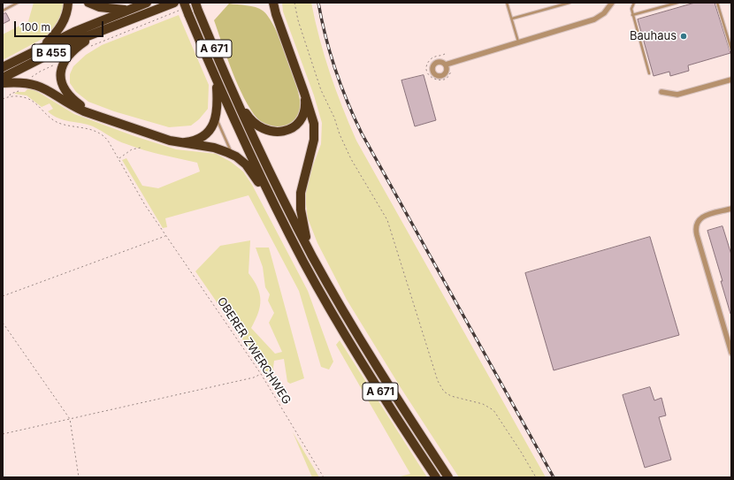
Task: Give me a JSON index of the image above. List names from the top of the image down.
{
  "streets": {
    "highway": ["A 671", "B 455"],
    "path": ["OBERER ZWERCHWEG"]
  },
  "places": ["Bauhaus"],
  "scale_bar": "100 m"
}
